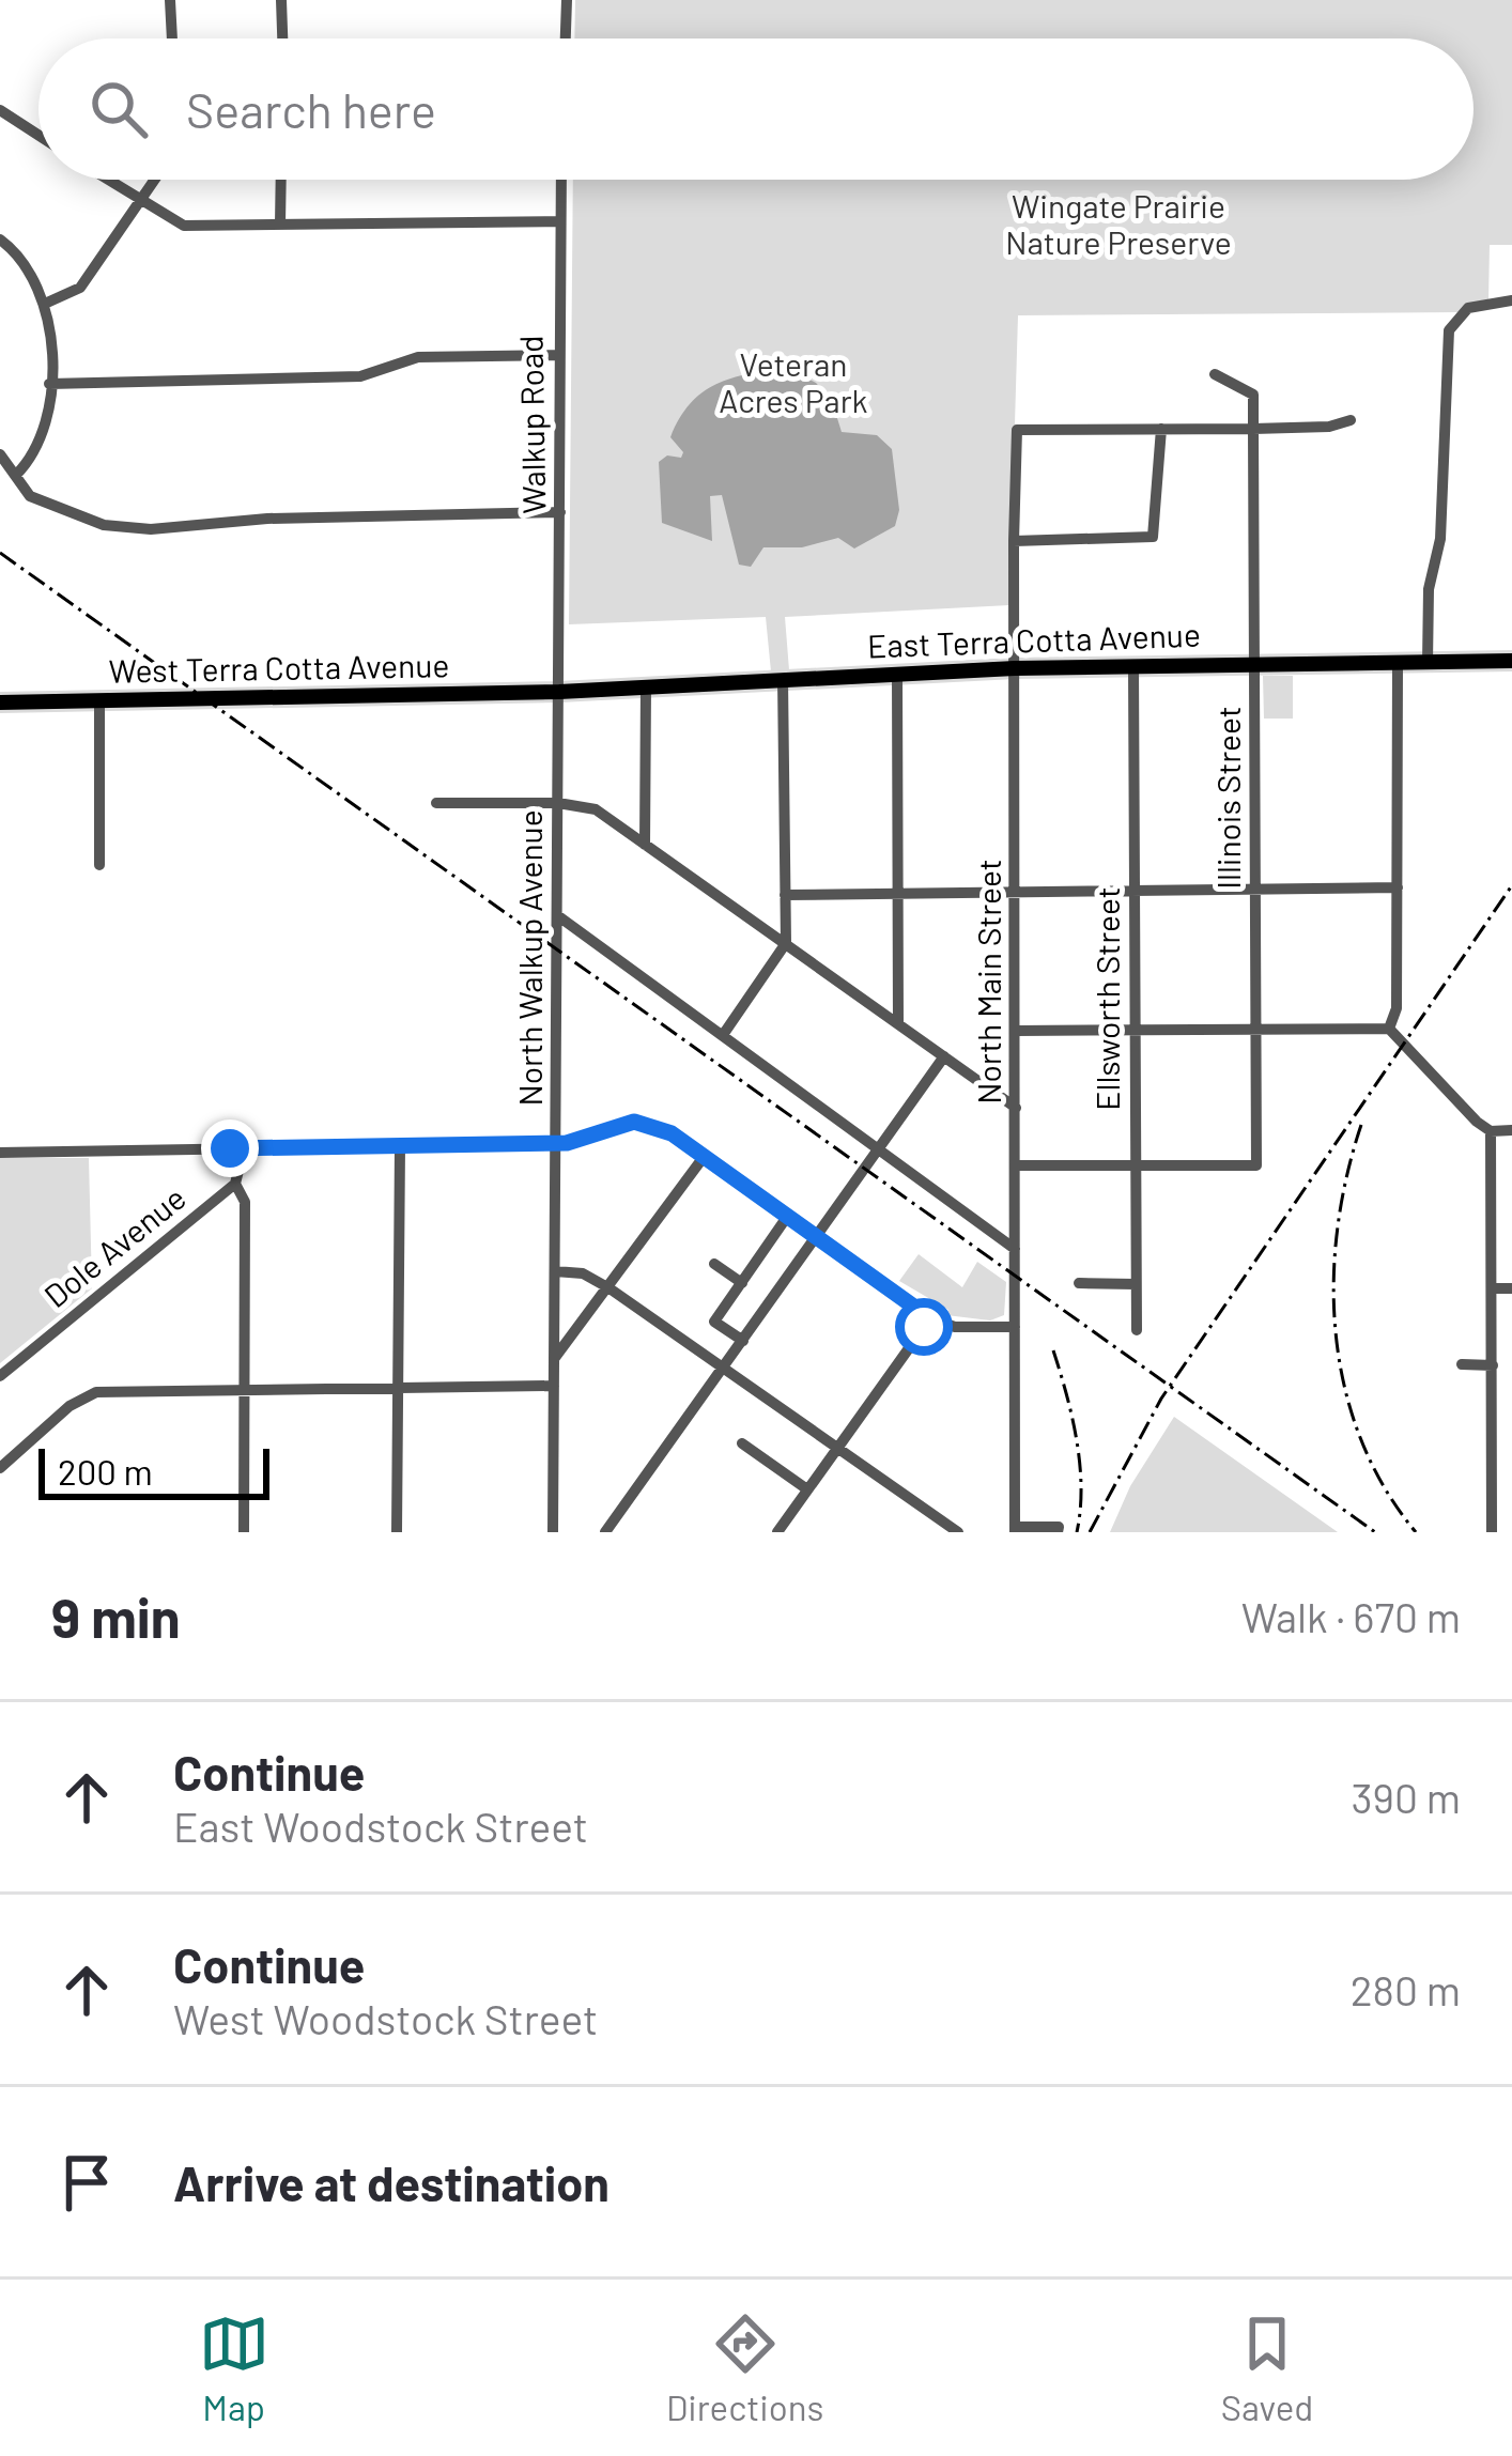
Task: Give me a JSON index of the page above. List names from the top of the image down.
{
  "streets": {
    "main road": ["East Terra Cotta Avenue", "West Terra Cotta Avenue"],
    "street": [
      "Walkup Road",
      "Illinois Street",
      "North Walkup Avenue",
      "North Main Street",
      "Ellsworth Street",
      "Dole Avenue"
    ]
  },
  "crossings": [
    ["Walkup Road", "East Terra Cotta Avenue"],
    ["Walkup Road", "West Terra Cotta Avenue"],
    ["Walkup Road", "North Walkup Avenue"],
    ["East Terra Cotta Avenue", "West Terra Cotta Avenue"],
    ["East Terra Cotta Avenue", "Illinois Street"],
    ["East Terra Cotta Avenue", "North Walkup Avenue"],
    ["East Terra Cotta Avenue", "North Main Street"],
    ["East Terra Cotta Avenue", "Ellsworth Street"],
    ["West Terra Cotta Avenue", "North Walkup Avenue"],
    ["Illinois Street", "Ellsworth Street"]
  ],
  "parks": ["Wingate Prairie Nature Preserve", "Veteran Acres Park"],
  "scale_bar": "200 m",
  "page": {
    "search": "Search here",
    "scale": "200 m",
    "heading": ["9 min", "Walk · 670 m"],
    "list": [
      ["Continue", "East Woodstock Street", "390 m"],
      ["Continue", "West Woodstock Street", "280 m"],
      "Arrive at destination"
    ],
    "nav": ["Map", "Directions", "Saved"]
  }
}
